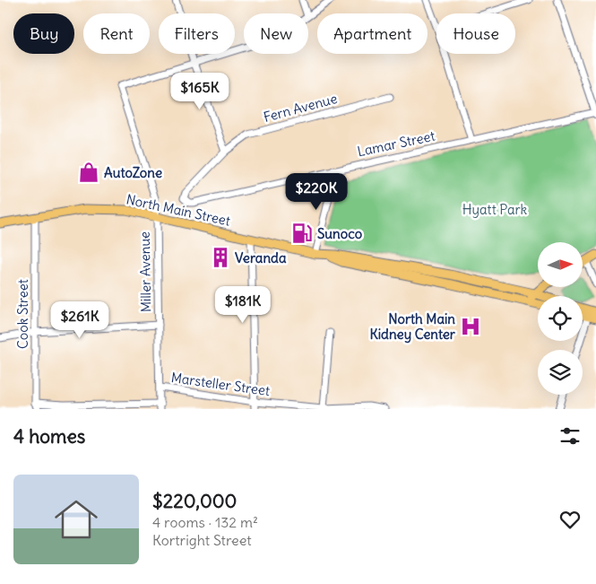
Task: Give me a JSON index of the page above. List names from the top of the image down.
{
  "streets": {
    "main road": ["North Main Street"],
    "street": [
      "Fern Avenue",
      "Lamar Street",
      "Miller Avenue",
      "Cook Street",
      "Marsteller Street"
    ]
  },
  "crossings": [
    ["Fern Avenue", "Lamar Street"],
    ["North Main Street", "Miller Avenue"],
    ["North Main Street", "Cook Street"],
    ["Miller Avenue", "Marsteller Street"]
  ],
  "parks": ["Hyatt Park"],
  "places": {
    "shop": ["AutoZone"],
    "fuel station": ["Sunoco"],
    "building": ["Veranda"],
    "hospital": ["North Main Kidney Center"]
  },
  "north": "right",
  "page": {
    "chip": [
      "Buy",
      "Rent",
      "Filters",
      "New",
      "Apartment",
      "House"
    ],
    "price": [
      "$165K",
      "$220K",
      "$181K",
      "$261K"
    ],
    "heading": "4 homes",
    "list": [
      {
        "name": "$220,000",
        "note": "4 rooms · 132 m² · Kortright Street"
      }
    ]
  }
}
